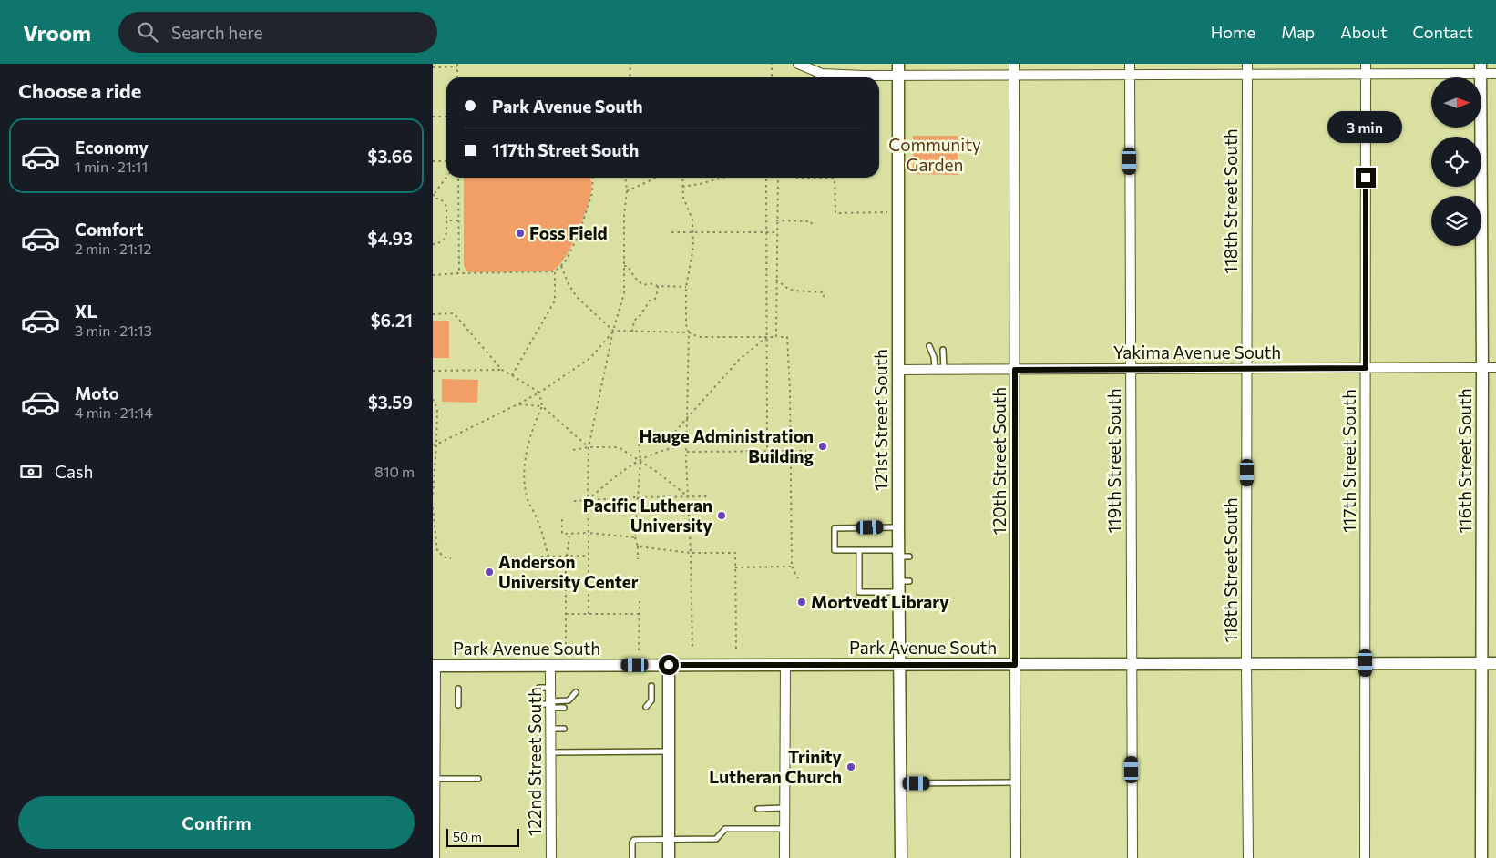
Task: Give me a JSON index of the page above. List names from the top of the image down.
{
  "streets": {
    "street": [
      "118th Street South",
      "Yakima Avenue South",
      "121st Street South",
      "120th Street South",
      "119th Street South",
      "117th Street South",
      "116th Street South",
      "Park Avenue South",
      "122nd Street South"
    ]
  },
  "crossings": [
    ["118th Street South", "Yakima Avenue South"],
    ["118th Street South", "Park Avenue South"],
    ["Yakima Avenue South", "121st Street South"],
    ["Yakima Avenue South", "120th Street South"],
    ["Yakima Avenue South", "119th Street South"],
    ["Yakima Avenue South", "117th Street South"],
    ["Yakima Avenue South", "116th Street South"],
    ["121st Street South", "Park Avenue South"],
    ["120th Street South", "Park Avenue South"],
    ["119th Street South", "Park Avenue South"],
    ["117th Street South", "Park Avenue South"],
    ["116th Street South", "Park Avenue South"],
    ["Park Avenue South", "122nd Street South"]
  ],
  "parks": ["Community Garden"],
  "places": [
    "Foss Field",
    "Hauge Administration Building",
    "Pacific Lutheran University",
    "Anderson University Center",
    "Mortvedt Library",
    "Trinity Lutheran Church"
  ],
  "scale_bar": "50 m",
  "north": "right",
  "page": {
    "header": "Vroom",
    "search": "Search here",
    "nav": [
      "Home",
      "Map",
      "About",
      "Contact"
    ],
    "heading": "Choose a ride",
    "banner": ["Park Avenue South", "117th Street South"],
    "bubble": "3 min",
    "list": [
      {
        "name": "Economy",
        "note": "1 min · 21:11",
        "value": "$3.66"
      },
      {
        "name": "Comfort",
        "note": "2 min · 21:12",
        "value": "$4.93"
      },
      {
        "name": "XL",
        "note": "3 min · 21:13",
        "value": "$6.21"
      },
      {
        "name": "Moto",
        "note": "4 min · 21:14",
        "value": "$3.59"
      }
    ],
    "pay": ["Cash", "810 m"],
    "buttons": "Confirm",
    "scale": "50 m"
  }
}
